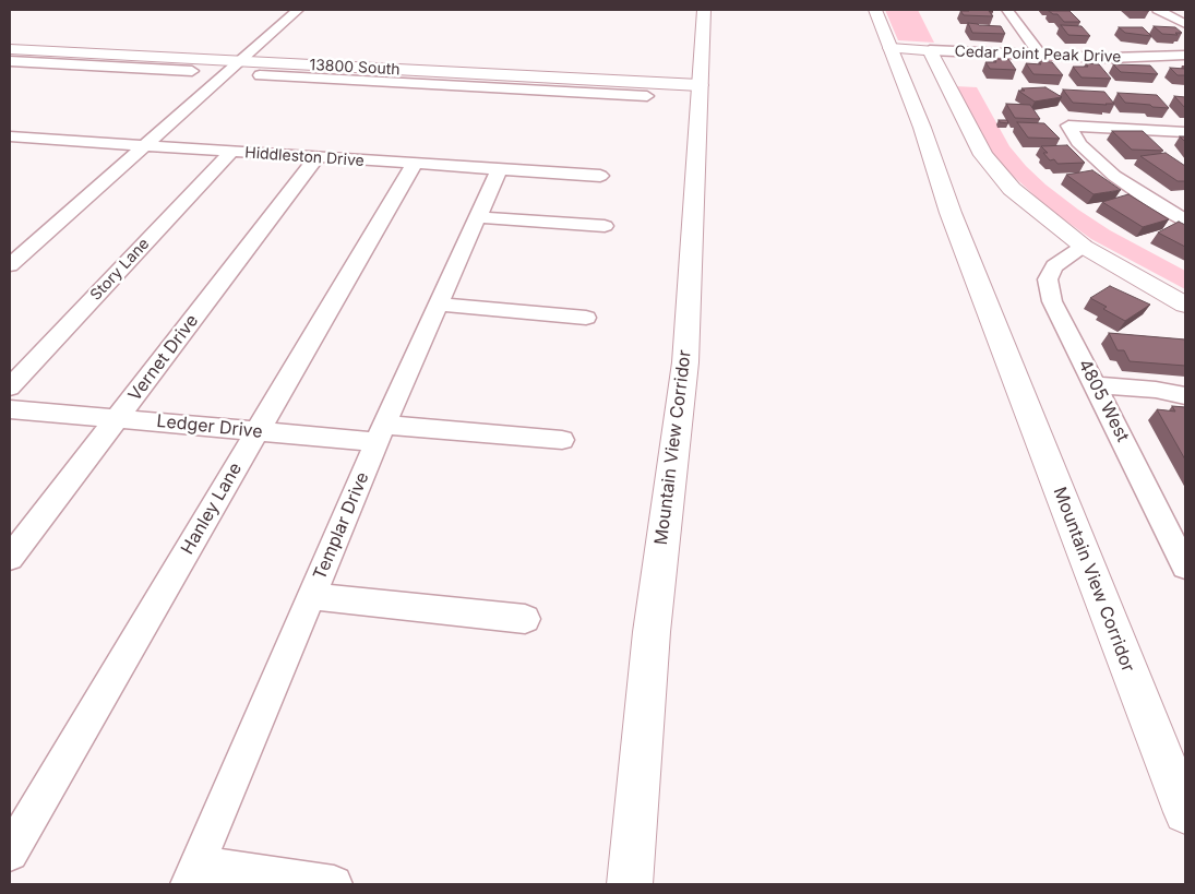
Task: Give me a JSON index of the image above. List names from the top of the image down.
{
  "streets": {
    "main road": ["Cedar Point Peak Drive", "13800 South", "Mountain View Corridor"],
    "street": [
      "Hiddleston Drive",
      "Story Lane",
      "Vernet Drive",
      "4805 West",
      "Ledger Drive",
      "Hanley Lane",
      "Templar Drive"
    ]
  },
  "crossings": [
    ["Cedar Point Peak Drive", "Mountain View Corridor"],
    ["13800 South", "Mountain View Corridor"],
    ["Hiddleston Drive", "Story Lane"],
    ["Hiddleston Drive", "Vernet Drive"],
    ["Hiddleston Drive", "Hanley Lane"],
    ["Hiddleston Drive", "Templar Drive"],
    ["Vernet Drive", "Ledger Drive"],
    ["Ledger Drive", "Hanley Lane"],
    ["Ledger Drive", "Templar Drive"]
  ]
}
